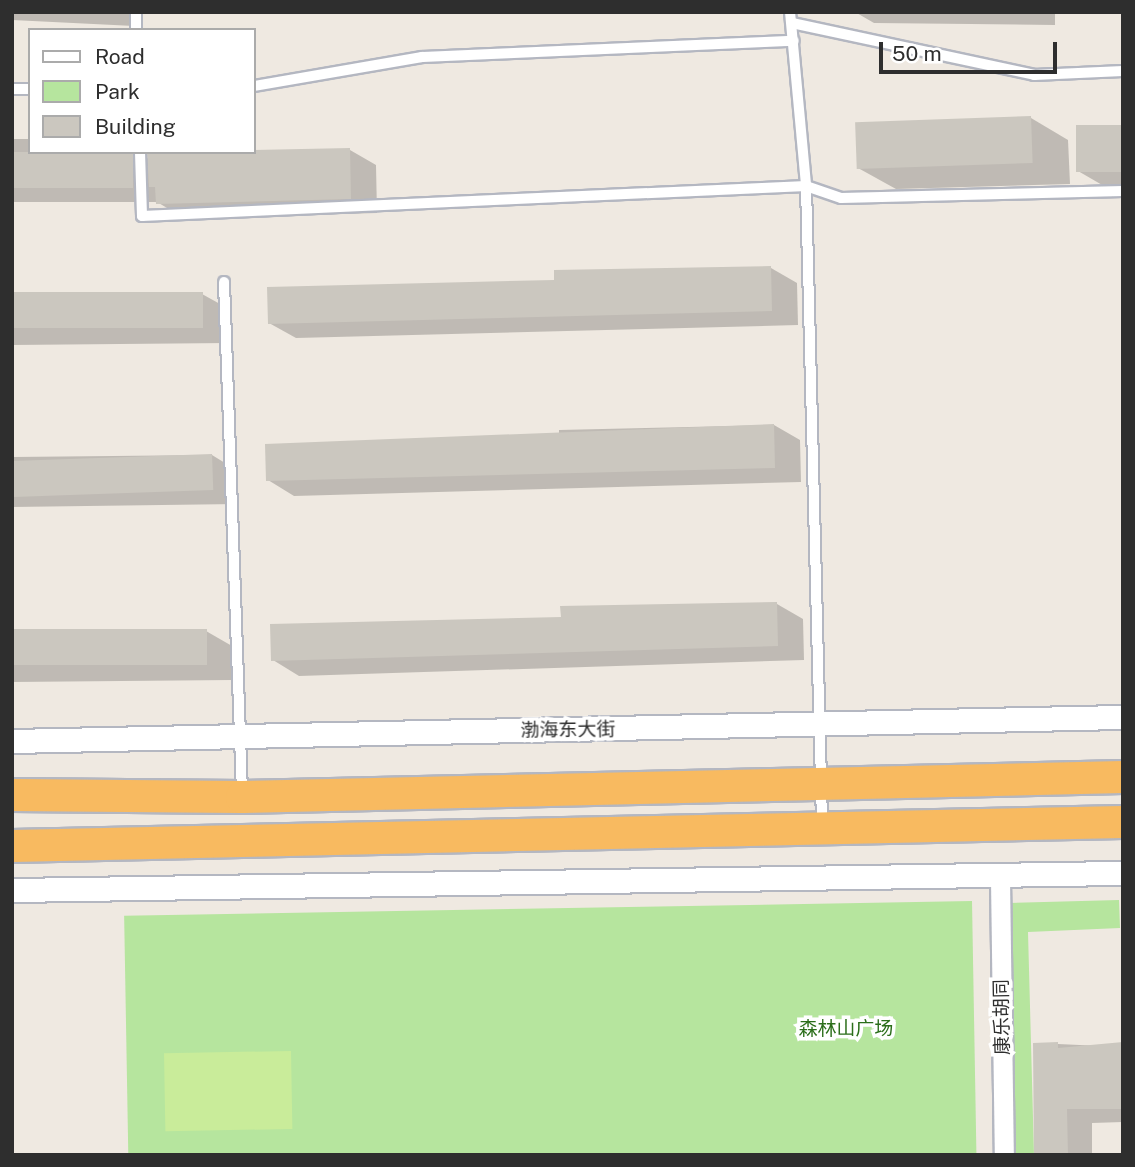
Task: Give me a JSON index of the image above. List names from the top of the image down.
{
  "streets": {
    "street": ["渤海东大街", "康乐胡同"]
  },
  "parks": ["森林山广场"],
  "legend": ["Road", "Park", "Building"],
  "scale_bar": "50 m"
}
